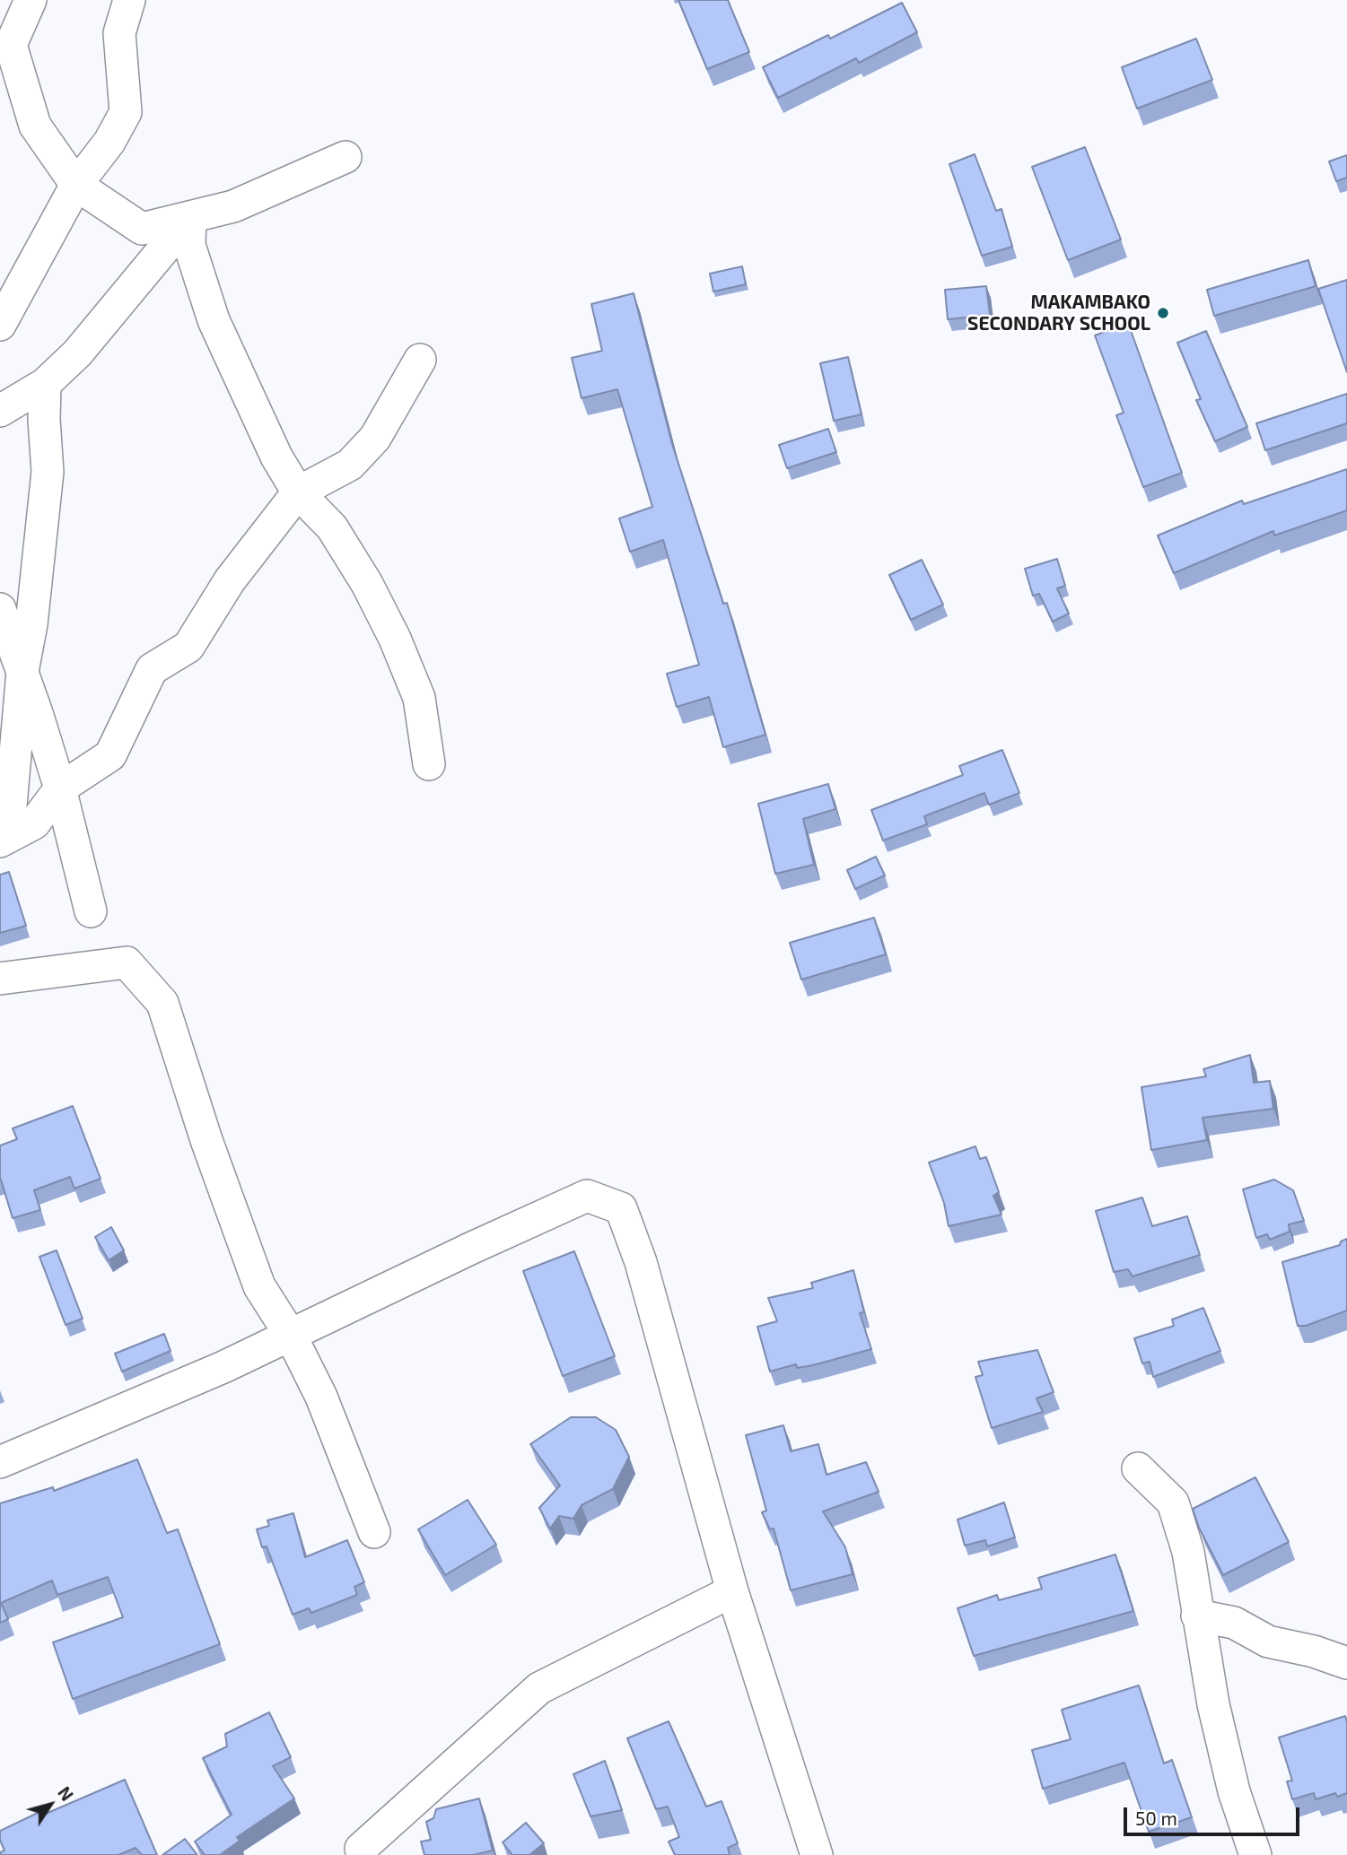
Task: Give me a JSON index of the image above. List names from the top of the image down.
{
  "places": ["MAKAMBAKO SECONDARY SCHOOL"],
  "scale_bar": "50 m",
  "north": "top right"
}
